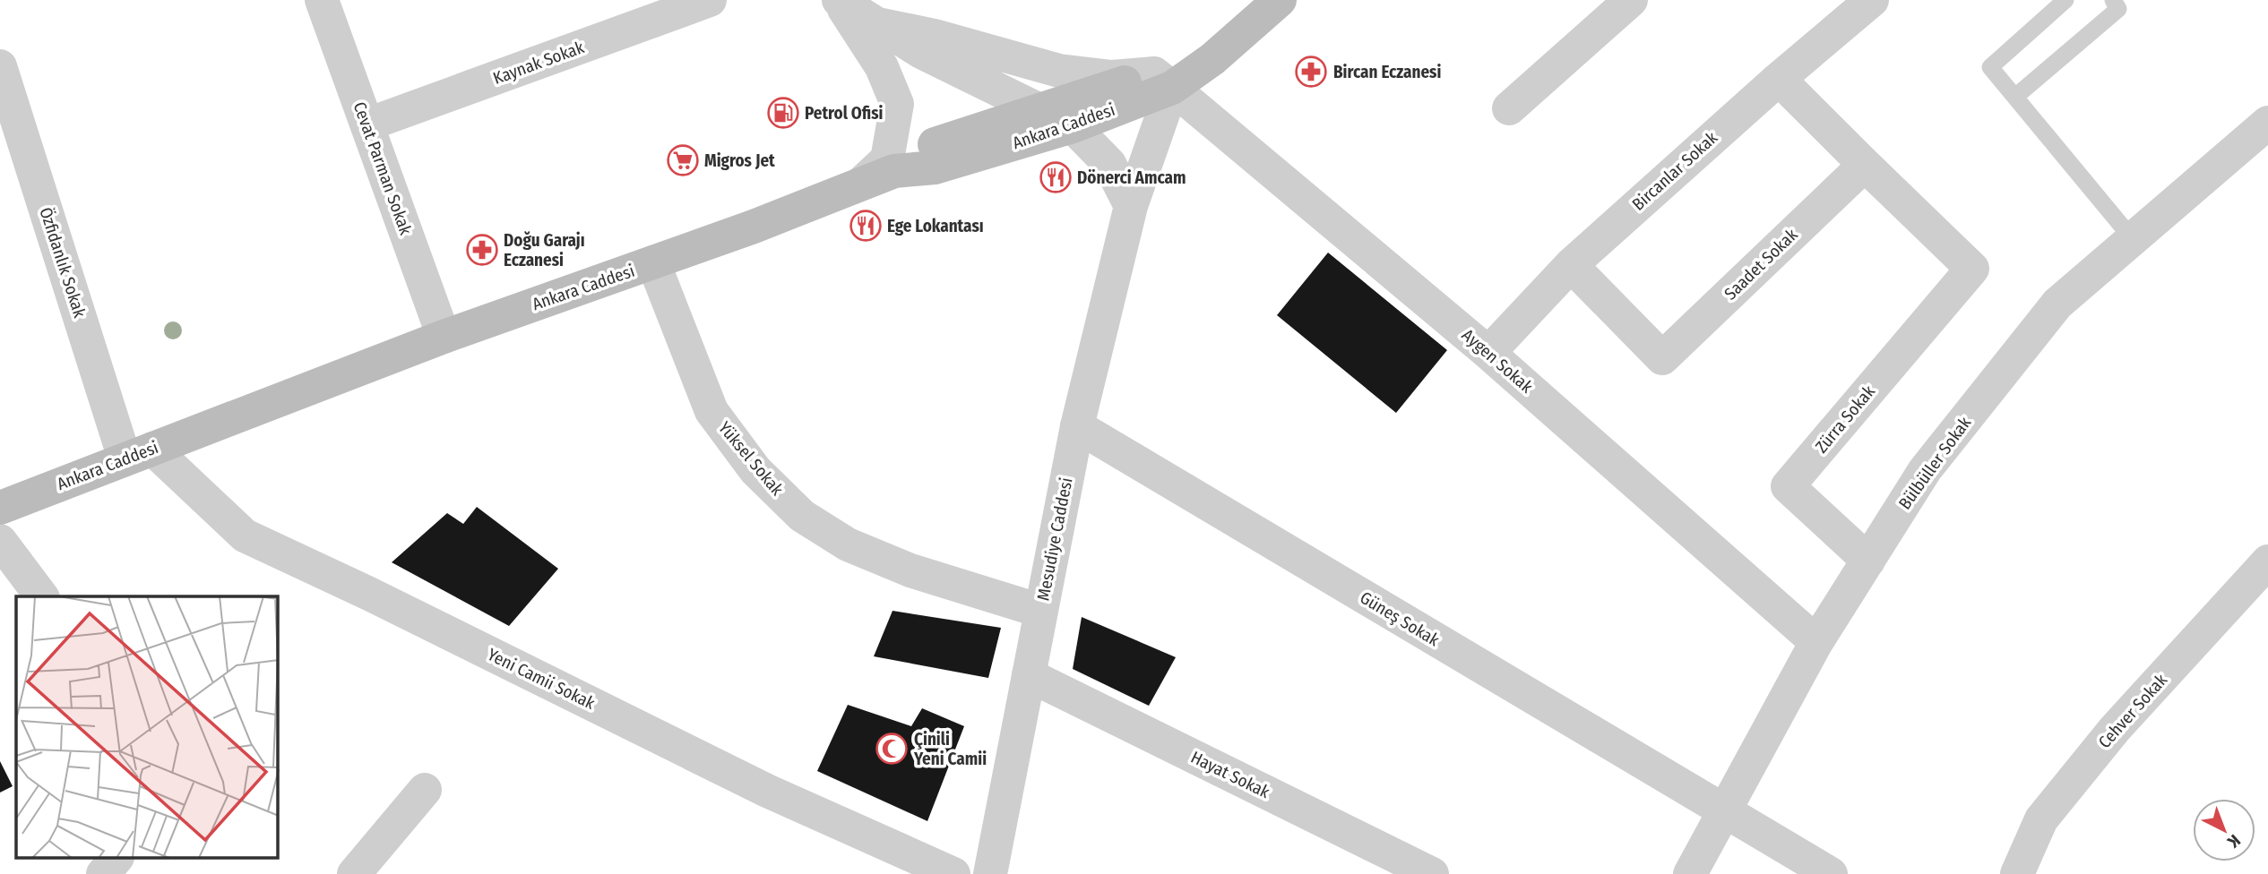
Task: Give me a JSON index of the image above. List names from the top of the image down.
{
  "streets": {
    "main road": ["Ankara Caddesi"],
    "street": [
      "Kaynak Sokak",
      "Cevat Parman Sokak",
      "Bircanlar Sokak",
      "Özfidanlık Sokak",
      "Saadet Sokak",
      "Aygen Sokak",
      "Zürra Sokak",
      "Yüksel Sokak",
      "Bülbüller Sokak",
      "Mesudiye Caddesi",
      "Güneş Sokak",
      "Yeni Camii Sokak",
      "Cehver Sokak",
      "Hayat Sokak"
    ]
  },
  "crossings": [
    ["Kaynak Sokak", "Cevat Parman Sokak"],
    ["Ankara Caddesi", "Cevat Parman Sokak"],
    ["Ankara Caddesi", "Özfidanlık Sokak"],
    ["Ankara Caddesi", "Aygen Sokak"],
    ["Ankara Caddesi", "Yüksel Sokak"],
    ["Ankara Caddesi", "Mesudiye Caddesi"],
    ["Ankara Caddesi", "Yeni Camii Sokak"],
    ["Bircanlar Sokak", "Saadet Sokak"],
    ["Bircanlar Sokak", "Aygen Sokak"],
    ["Özfidanlık Sokak", "Yeni Camii Sokak"],
    ["Saadet Sokak", "Zürra Sokak"],
    ["Aygen Sokak", "Bülbüller Sokak"],
    ["Aygen Sokak", "Mesudiye Caddesi"],
    ["Zürra Sokak", "Bülbüller Sokak"],
    ["Yüksel Sokak", "Mesudiye Caddesi"],
    ["Bülbüller Sokak", "Güneş Sokak"],
    ["Mesudiye Caddesi", "Güneş Sokak"],
    ["Mesudiye Caddesi", "Hayat Sokak"]
  ],
  "places": {
    "pharmacy": ["Bircan Eczanesi", "Doğu Garajı Eczanesi"],
    "fuel station": ["Petrol Ofisi"],
    "supermarket": ["Migros Jet"],
    "restaurant": ["Dönerci Amcam", "Ege Lokantası"],
    "mosque": ["Çinili Yeni Camii"]
  },
  "north": "bottom right"
}
